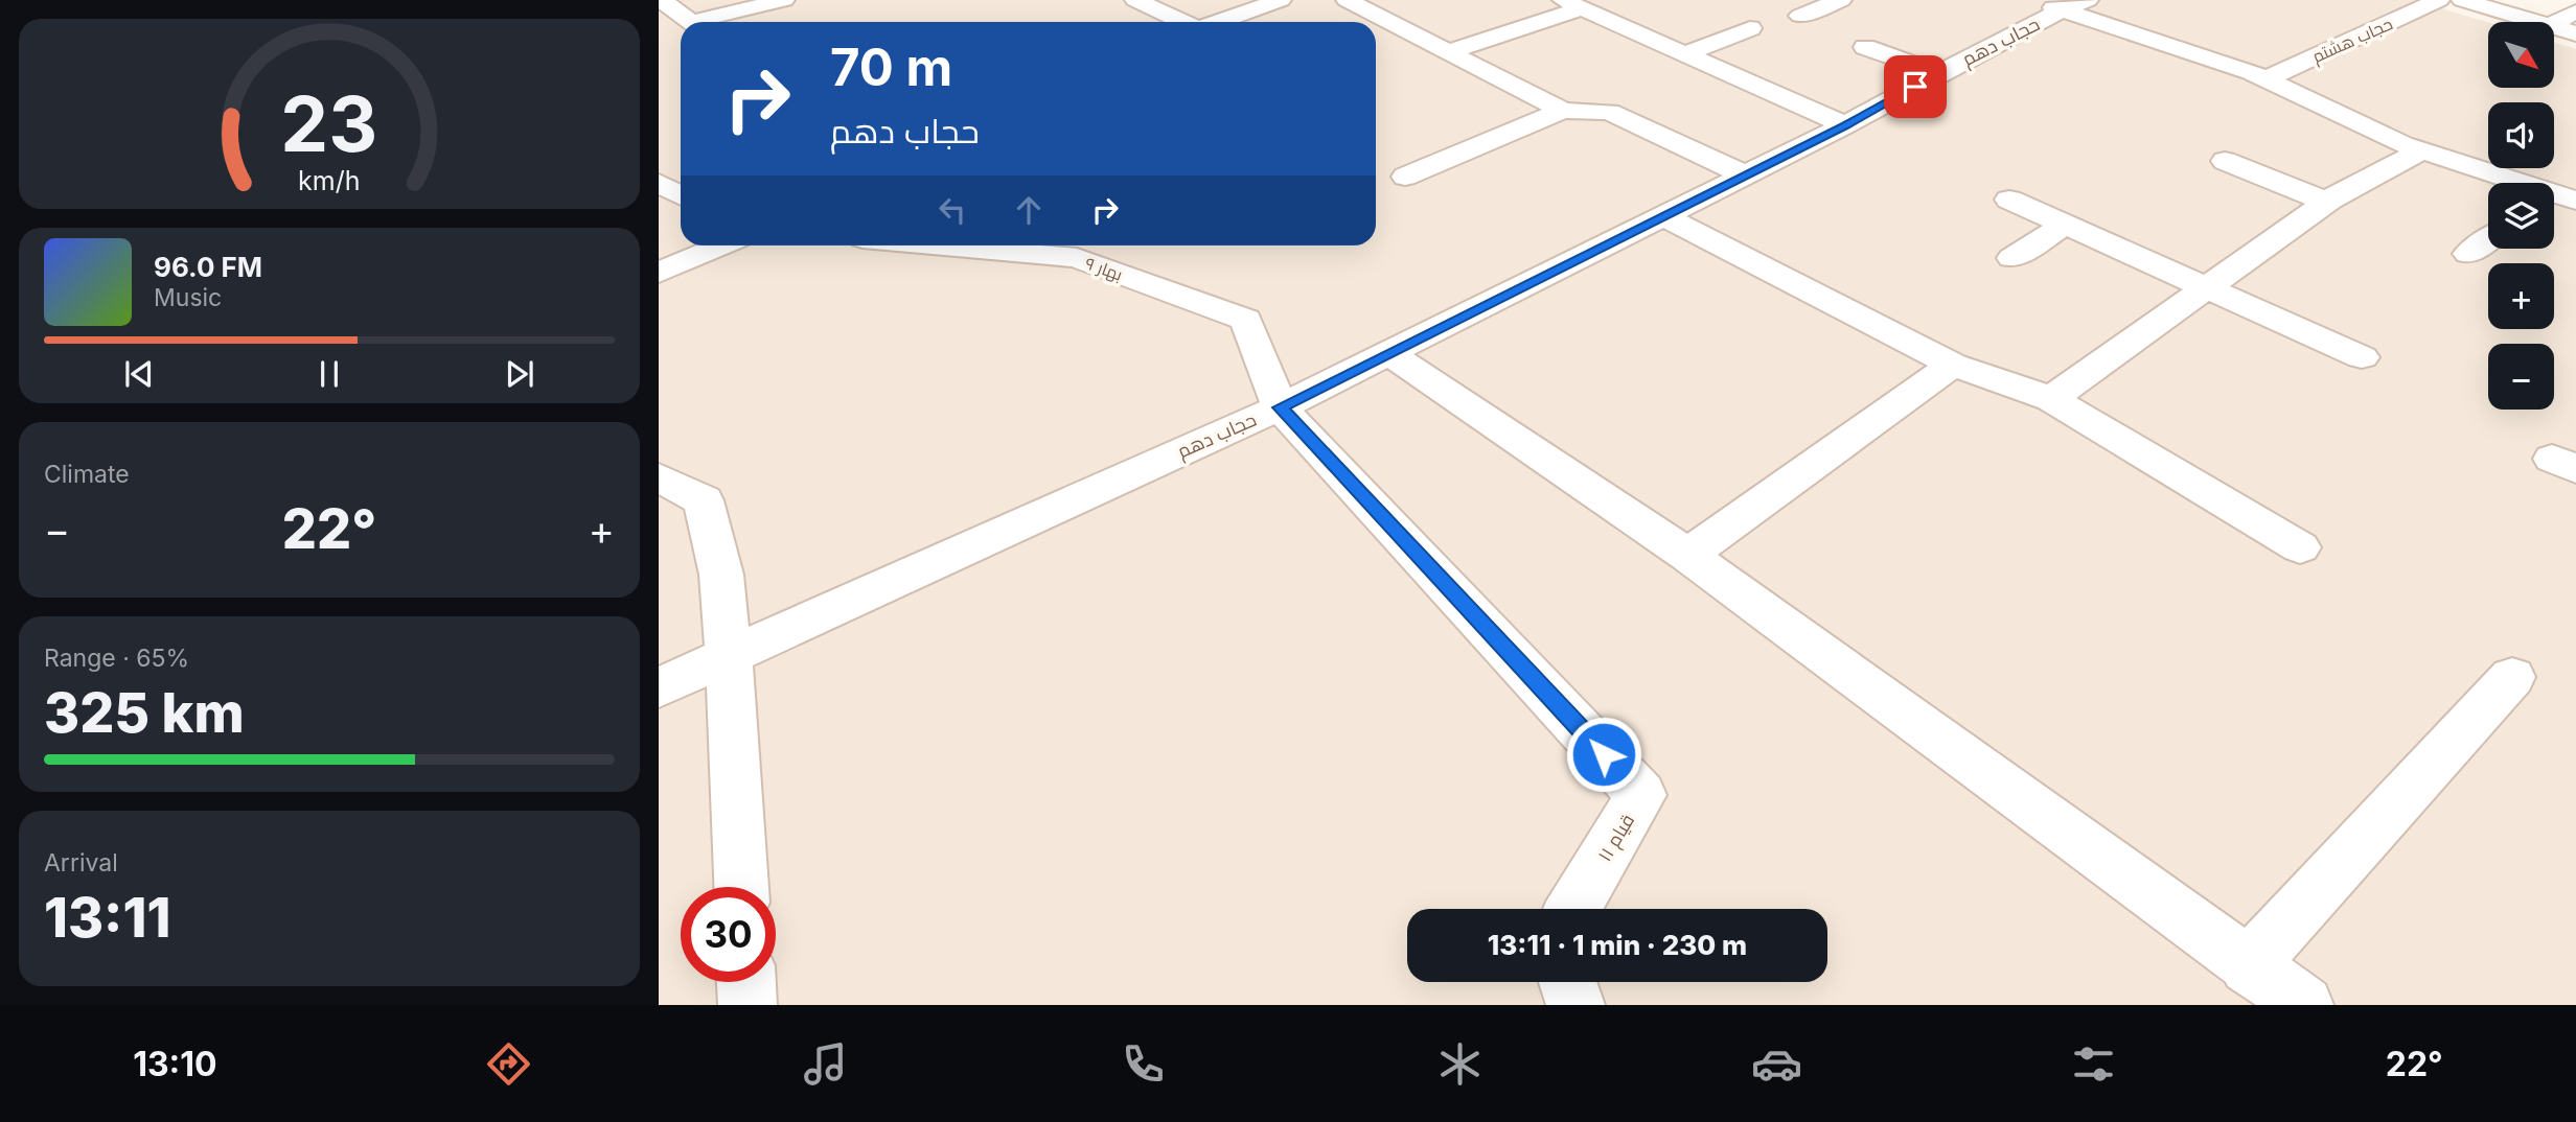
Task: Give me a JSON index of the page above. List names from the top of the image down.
{
  "streets": {
    "street": [
      "حجاب هشتم",
      "حجاب دهم",
      "بهار ۹",
      "قیام ۱۱"
    ]
  },
  "crossings": [
    ["حجاب دهم", "بهار ۹"],
    ["حجاب دهم", "قیام ۱۱"],
    ["بهار ۹", "قیام ۱۱"]
  ],
  "north": "bottom right",
  "page": {
    "map_buttons": ["+", "−"],
    "turn": ["70 m", "حجاب دهم"],
    "song": ["96.0 FM", "Music"],
    "tile": [
      "Climate",
      ["Range · 65%", "325 km"],
      ["Arrival", "13:11"]
    ],
    "heat": ["−", "22°", "+"],
    "limit": "30",
    "trip": "13:11 · 1 min · 230 m",
    "tabs": ["13:10", "22°"],
    "gauge": ["23", "km/h"]
  }
}
